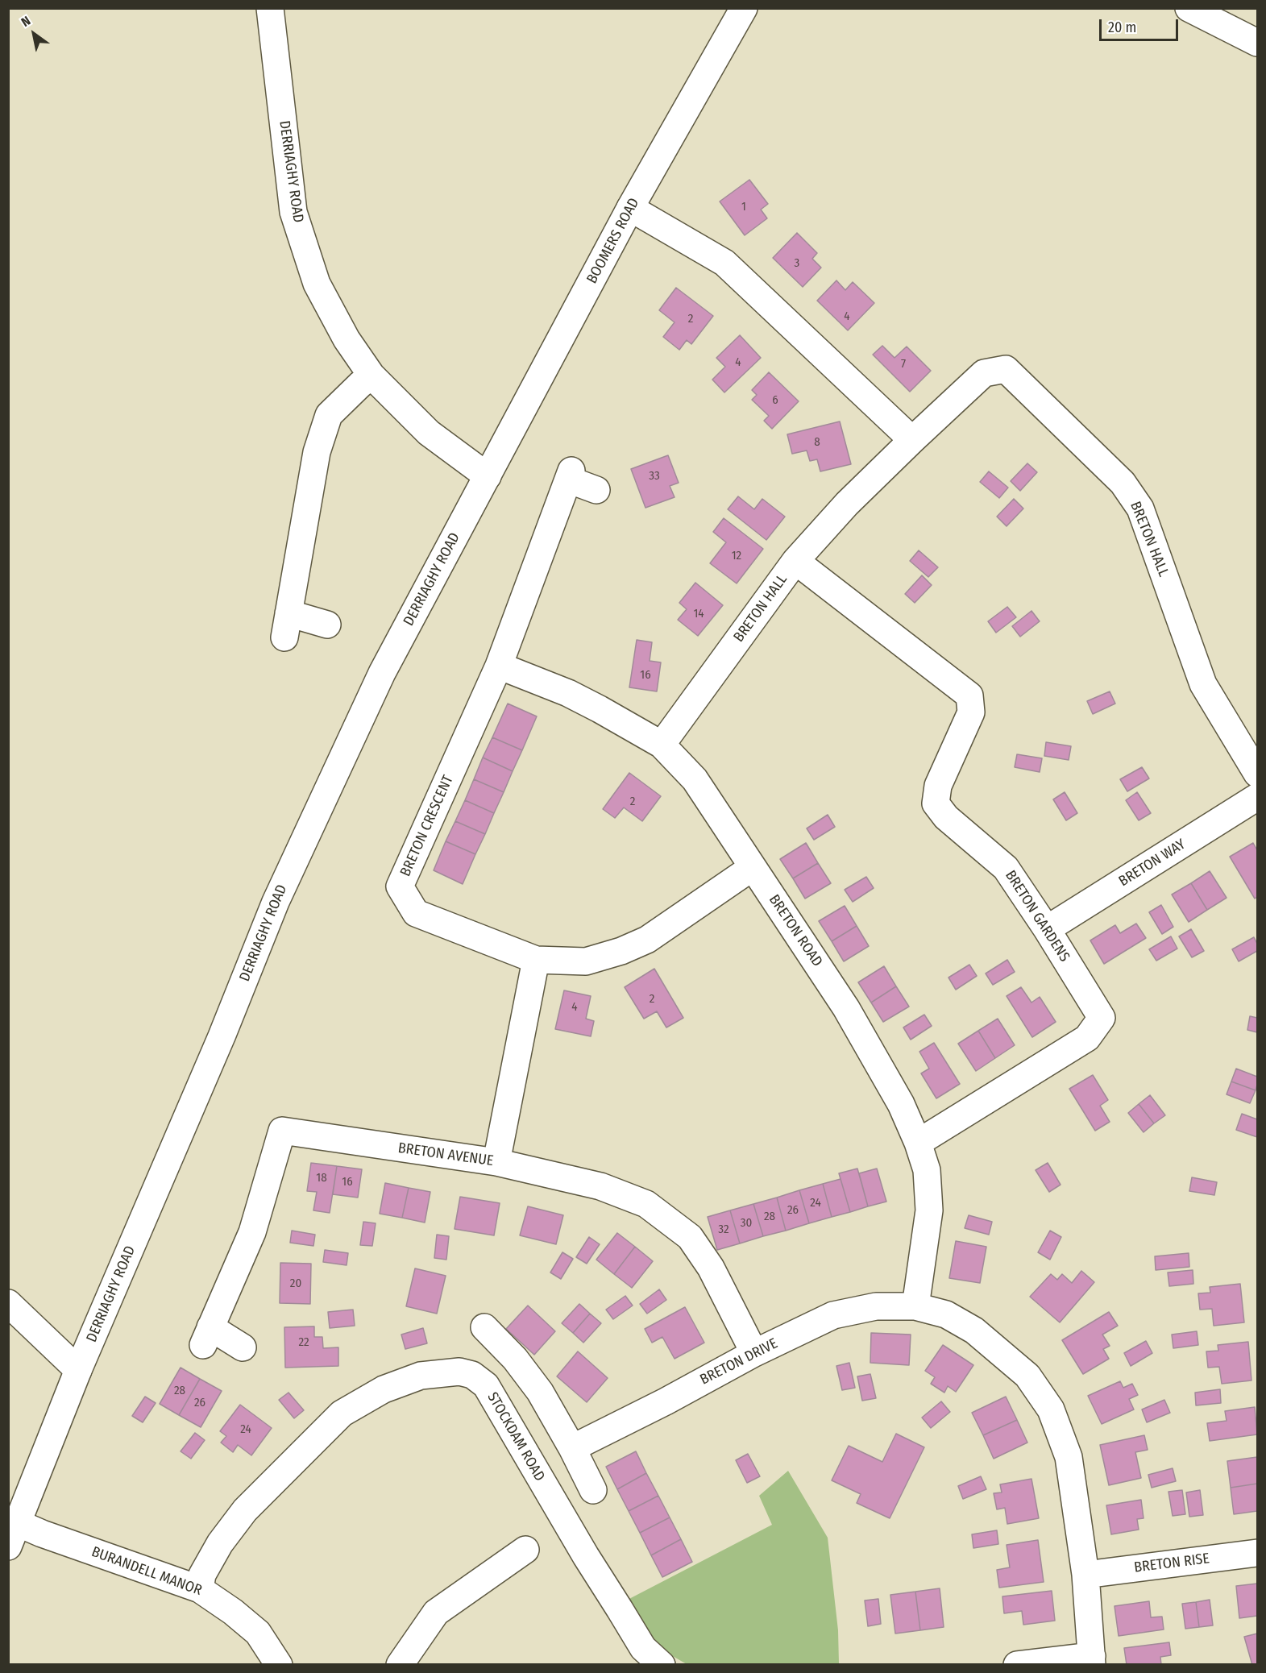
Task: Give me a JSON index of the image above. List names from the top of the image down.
{
  "streets": {
    "street": [
      "DERRIAGHY ROAD",
      "BOOMERS ROAD",
      "BRETON HALL",
      "BRETON CRESCENT",
      "BRETON WAY",
      "BRETON GARDENS",
      "BRETON ROAD",
      "BRETON AVENUE",
      "BRETON DRIVE",
      "STOCKDAM ROAD",
      "BRETON RISE",
      "BURANDELL MANOR"
    ]
  },
  "crossings": [
    ["DERRIAGHY ROAD", "BOOMERS ROAD"],
    ["DERRIAGHY ROAD", "BURANDELL MANOR"],
    ["BRETON HALL", "BRETON GARDENS"],
    ["BRETON HALL", "BRETON ROAD"],
    ["BRETON CRESCENT", "BRETON ROAD"],
    ["BRETON WAY", "BRETON GARDENS"],
    ["BRETON GARDENS", "BRETON ROAD"],
    ["BRETON ROAD", "BRETON DRIVE"],
    ["BRETON AVENUE", "BRETON DRIVE"],
    ["BRETON DRIVE", "BRETON RISE"],
    ["STOCKDAM ROAD", "BURANDELL MANOR"]
  ],
  "house_numbers": [
    "1",
    "3",
    "4",
    "2",
    "4",
    "7",
    "6",
    "8",
    "33",
    "12",
    "14",
    "16",
    "2",
    "2",
    "4",
    "18",
    "16",
    "24",
    "26",
    "28",
    "30",
    "32",
    "20",
    "22",
    "28",
    "26",
    "24"
  ],
  "scale_bar": "20 m",
  "north": "top left"
}
